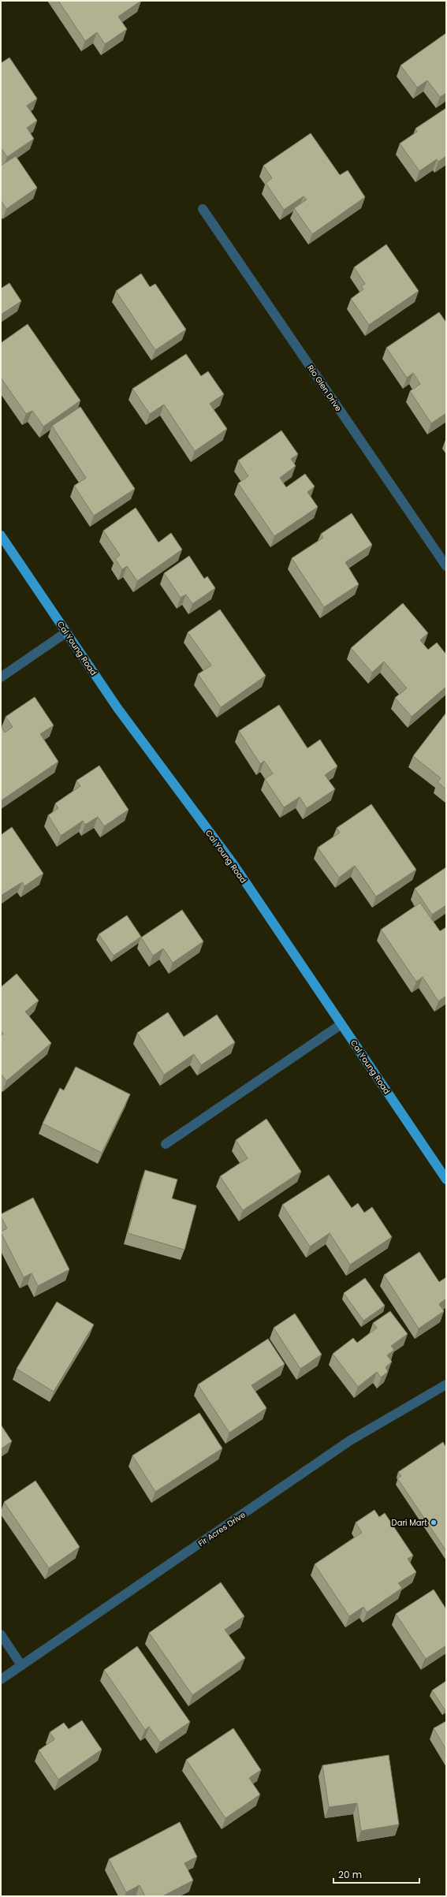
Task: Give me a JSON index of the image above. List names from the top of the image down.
{
  "streets": {
    "main road": ["Cal Young Road"],
    "street": ["Rio Glen Drive", "Fir Acres Drive"]
  },
  "places": ["Dari Mart"],
  "scale_bar": "20 m"
}
